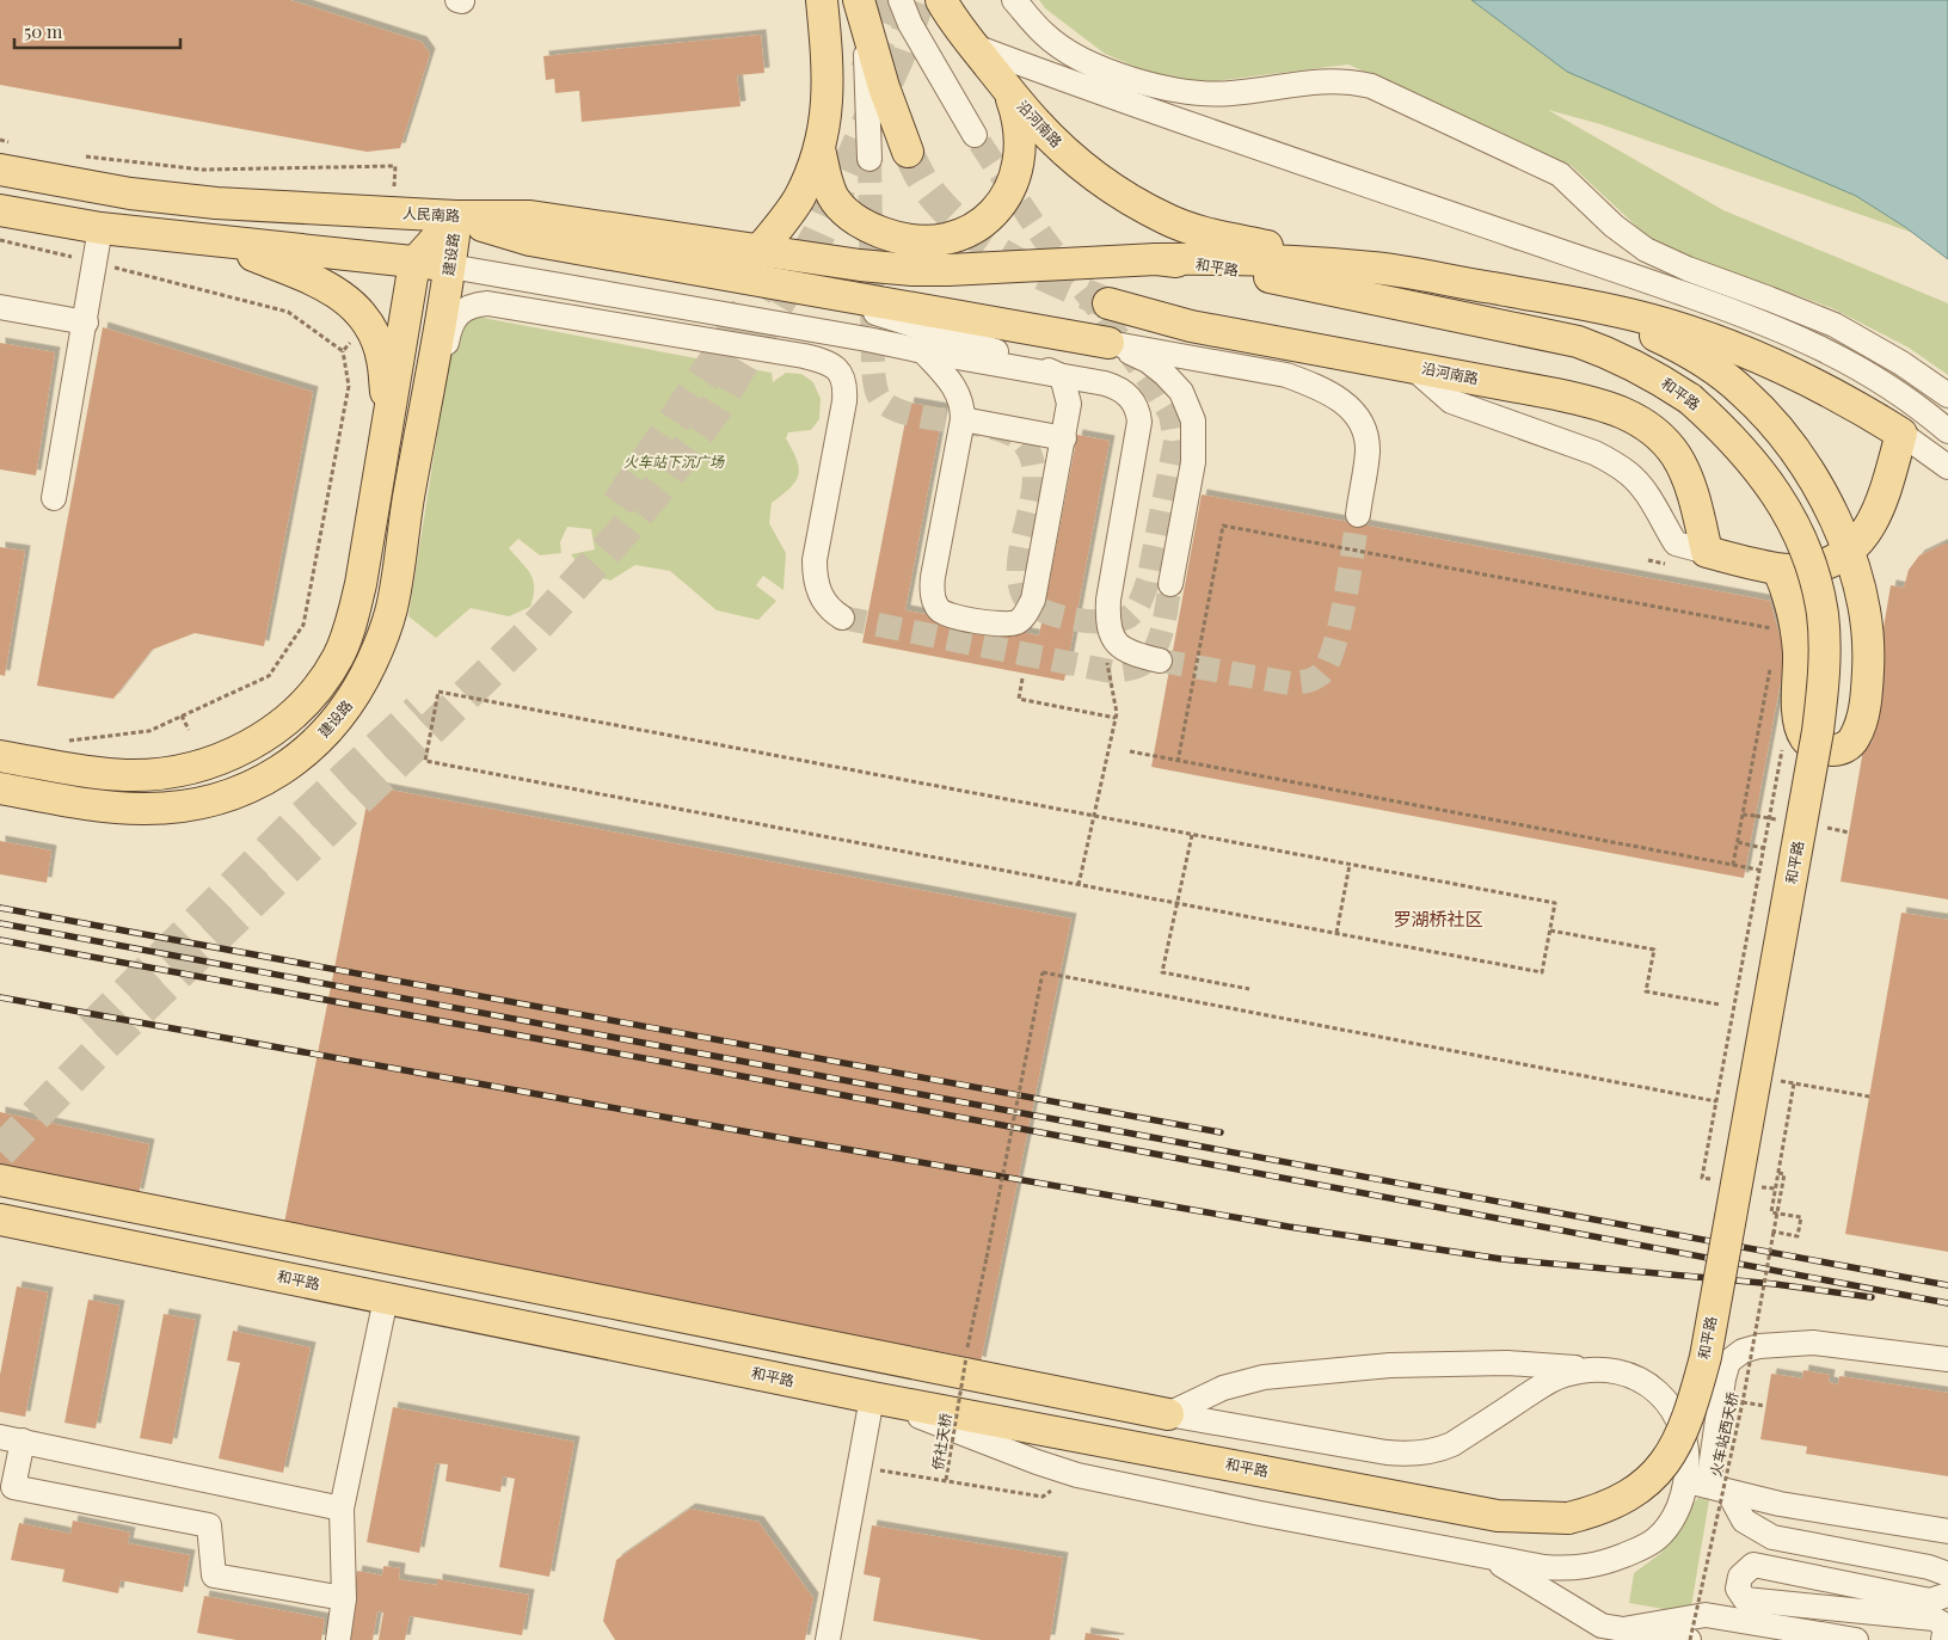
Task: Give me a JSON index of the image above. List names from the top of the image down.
{
  "streets": {
    "main road": [
      "沿河南路",
      "人民南路",
      "建设路",
      "和平路"
    ],
    "path": ["火车站西天桥", "侨社天桥"]
  },
  "crossings": [
    ["人民南路", "建设路"],
    ["人民南路", "和平路"]
  ],
  "districts": ["罗湖桥社区"],
  "parks": ["火车站下沉广场"],
  "scale_bar": "50 m"
}
